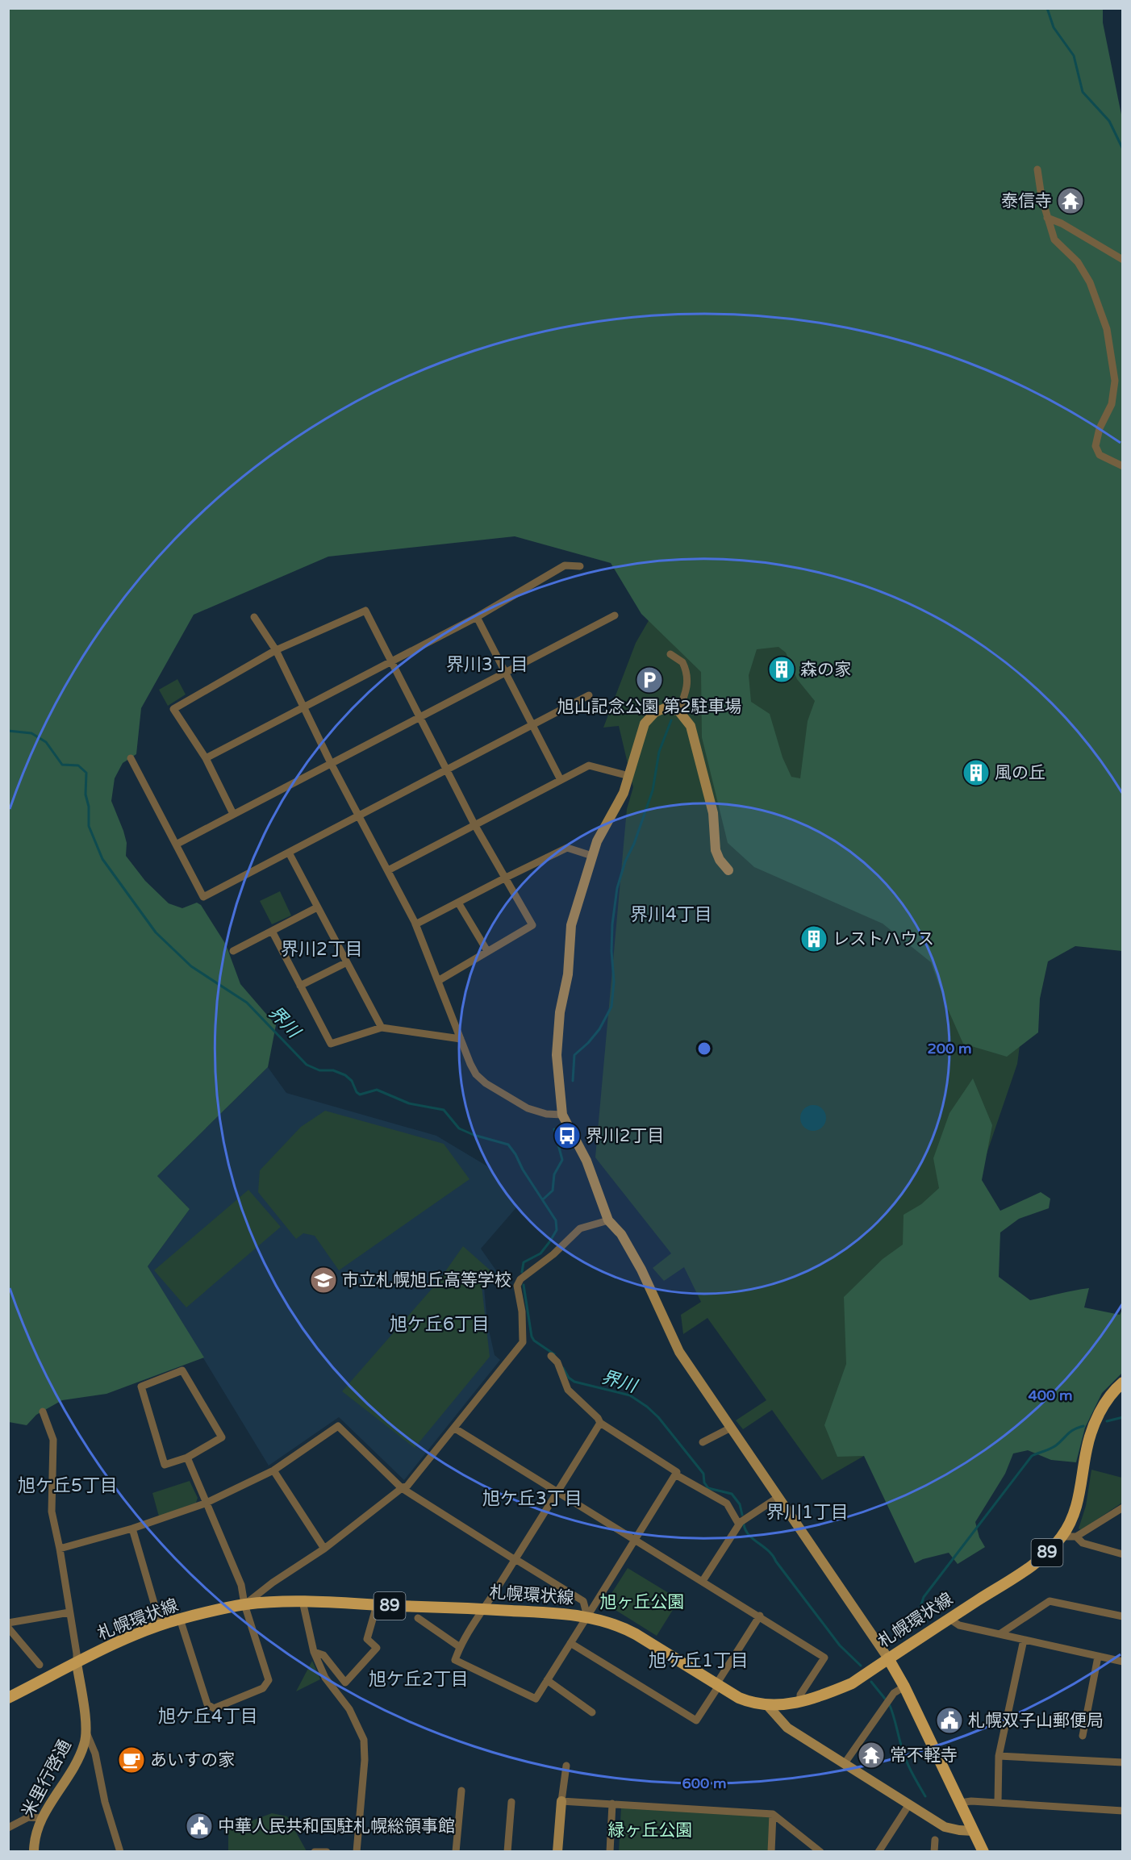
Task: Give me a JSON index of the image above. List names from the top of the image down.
{
  "streets": {
    "main road": ["89", "札幌環状線"],
    "street": ["米里行啓通"]
  },
  "crossings": [
    ["札幌環状線", "米里行啓通"]
  ],
  "districts": [
    "界川3丁目",
    "界川4丁目",
    "界川2丁目",
    "旭ケ丘6丁目",
    "旭ケ丘5丁目",
    "旭ケ丘3丁目",
    "界川1丁目",
    "旭ケ丘1丁目",
    "旭ケ丘2丁目",
    "旭ケ丘4丁目"
  ],
  "water": ["界川"],
  "parks": ["旭ヶ丘公園", "緑ヶ丘公園"],
  "places": {
    "temple": ["泰信寺", "常不軽寺"],
    "building": ["森の家", "風の丘", "レストハウス"],
    "parking": ["旭山記念公園 第2駐車場"],
    "bus stop": ["界川2丁目"],
    "school or university": ["市立札幌旭丘高等学校"],
    "public building": ["札幌双子山郵便局", "中華人民共和国駐札幌総領事館"],
    "cafe": ["あいすの家"]
  },
  "rings": ["200 m", "400 m", "600 m"]
}
